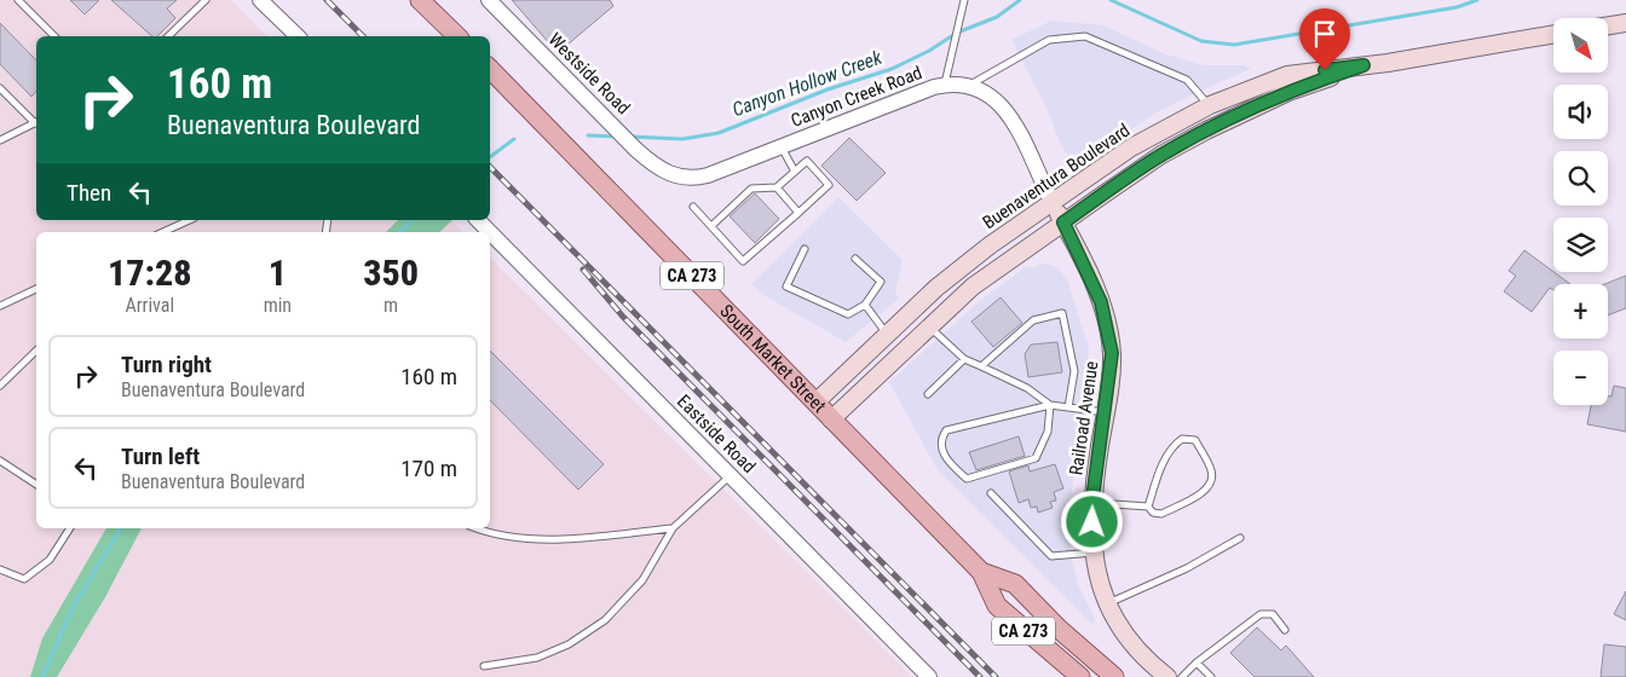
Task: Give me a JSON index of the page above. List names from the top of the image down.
{
  "streets": {
    "main road": [
      "Canyon Creek Road",
      "Buenaventura Boulevard",
      "CA 273",
      "South Market Street",
      "Railroad Avenue"
    ],
    "street": ["Westside Road", "Eastside Road"]
  },
  "crossings": [
    ["Westside Road", "Canyon Creek Road"],
    ["Canyon Creek Road", "Buenaventura Boulevard"],
    ["Canyon Creek Road", "Railroad Avenue"],
    ["Buenaventura Boulevard", "South Market Street"],
    ["Buenaventura Boulevard", "Railroad Avenue"]
  ],
  "water": ["Canyon Hollow Creek"],
  "north": "bottom right",
  "page": {
    "map_buttons": ["+", "−"],
    "turn": ["160 m", "Buenaventura Boulevard"],
    "then": "Then",
    "eta": [
      "17:28",
      "Arrival",
      "1",
      "min",
      "350",
      "m"
    ],
    "list": [
      {
        "name": "Turn right",
        "note": "Buenaventura Boulevard",
        "value": "160 m"
      },
      {
        "name": "Turn left",
        "note": "Buenaventura Boulevard",
        "value": "170 m"
      }
    ]
  }
}
